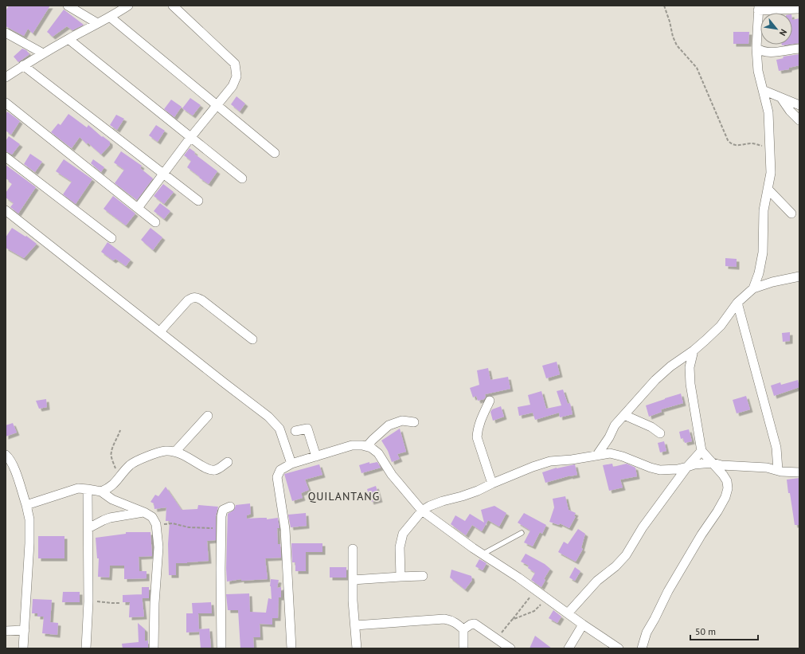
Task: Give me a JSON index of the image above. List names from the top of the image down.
{
  "districts": ["QUILANTANG"],
  "scale_bar": "50 m",
  "north": "bottom right"
}
